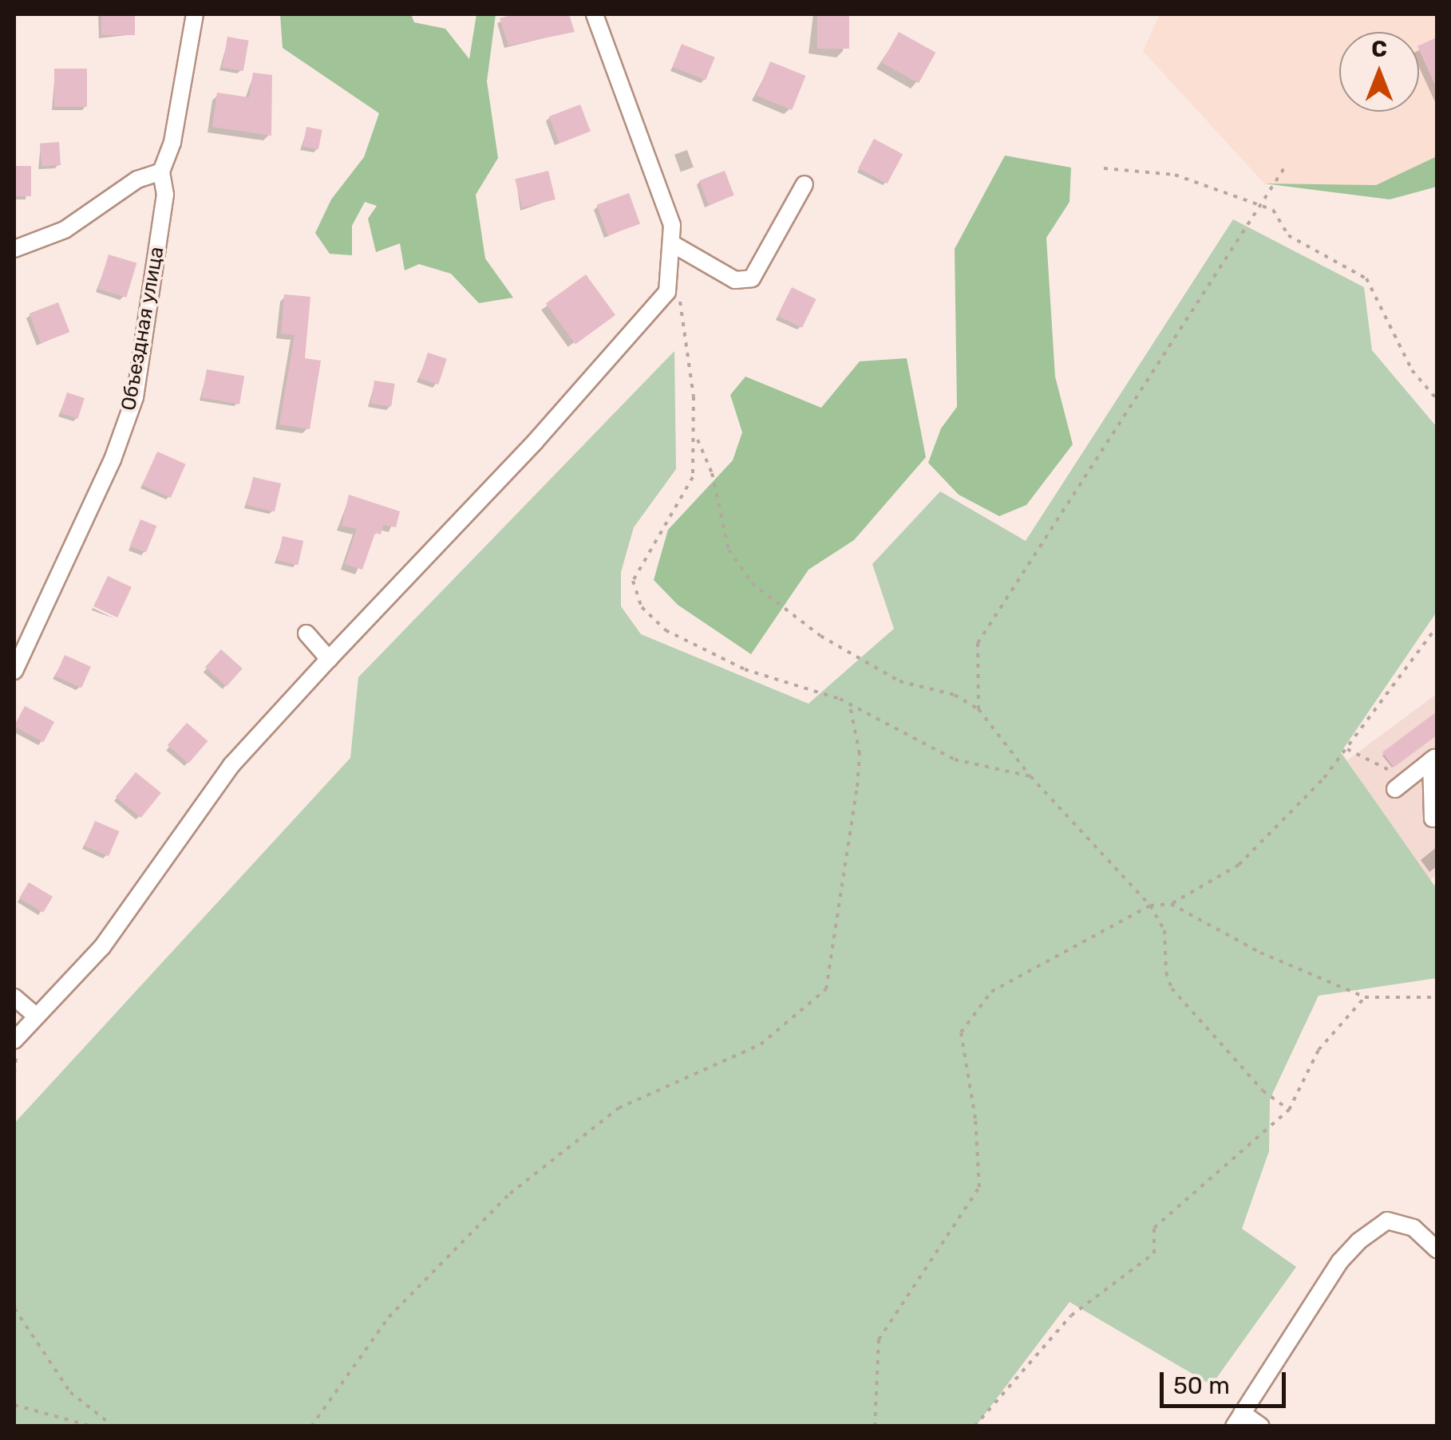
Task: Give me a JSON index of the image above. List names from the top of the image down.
{
  "streets": {
    "street": ["Объездная улица"]
  },
  "scale_bar": "50 m",
  "north": "top"
}
